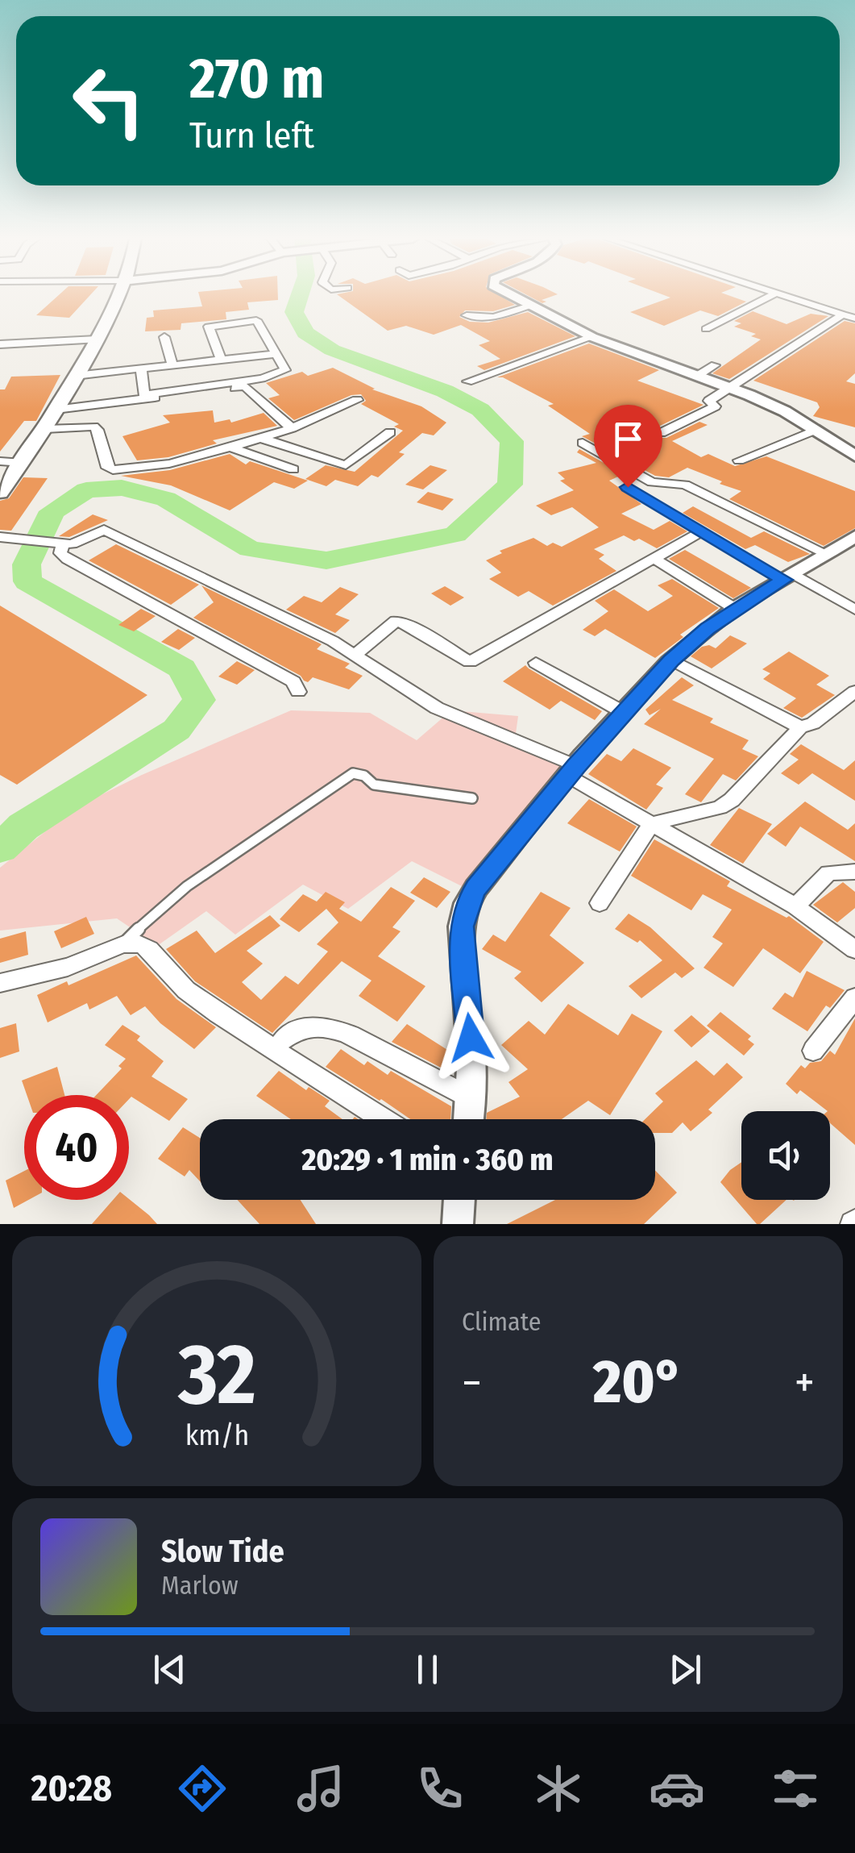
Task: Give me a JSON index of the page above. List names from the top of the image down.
{
  "page": {
    "turn": ["270 m", "Turn left"],
    "limit": "40",
    "trip": "20:29 · 1 min · 360 m",
    "tile": "Climate",
    "heat": ["−", "20°", "+"],
    "song": ["Slow Tide", "Marlow"],
    "tabs": "20:28",
    "gauge": ["32", "km/h"]
  }
}
